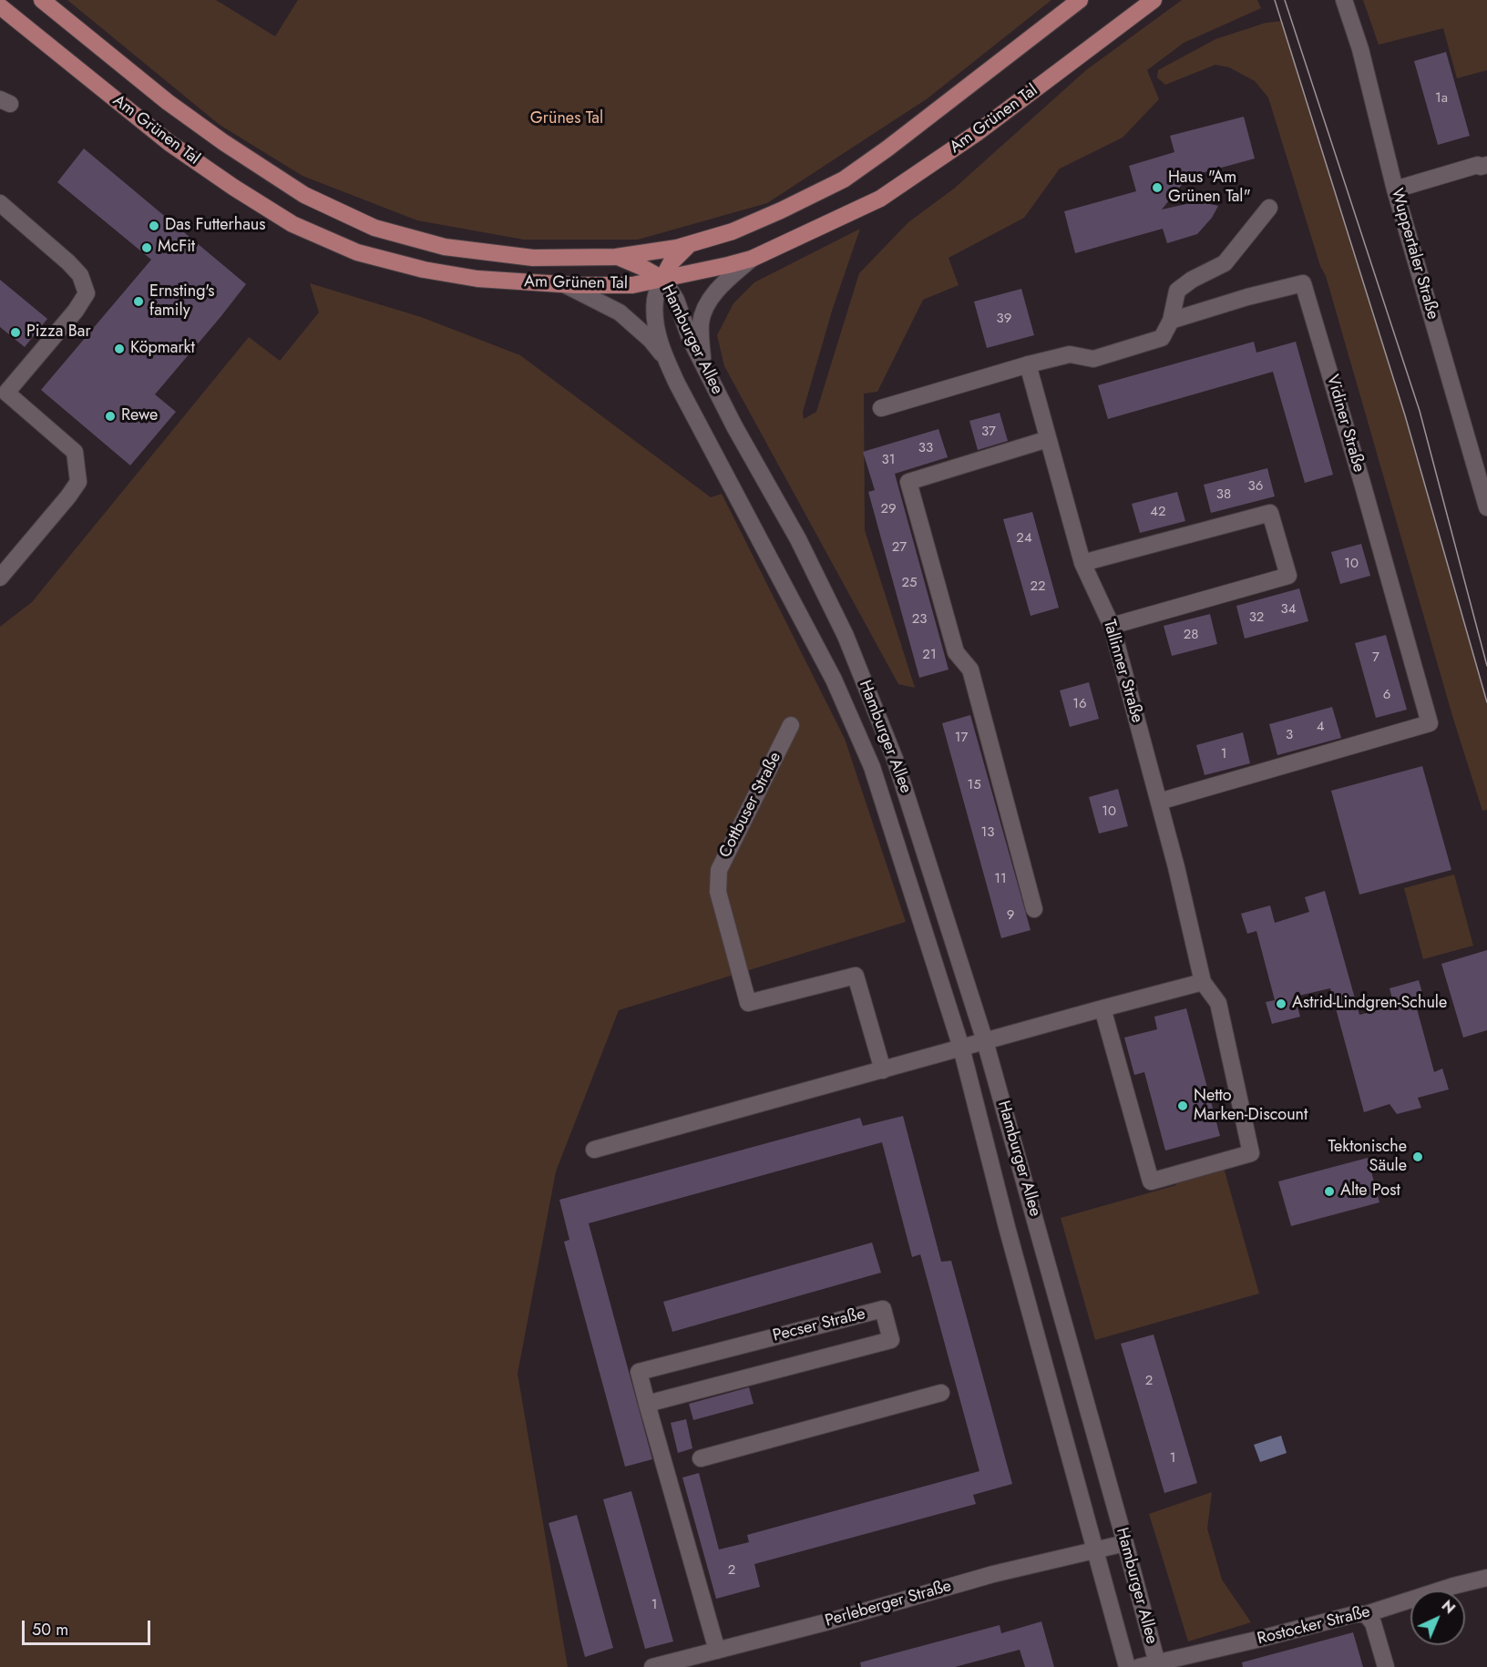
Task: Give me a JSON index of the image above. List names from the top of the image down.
{
  "streets": {
    "main road": ["Am Grünen Tal"],
    "street": [
      "Wuppertaler Straße",
      "Hamburger Allee",
      "Vidiner Straße",
      "Tallinner Straße",
      "Cottbuser Straße",
      "Pecser Straße",
      "Perleberger Straße",
      "Rostocker Straße"
    ]
  },
  "crossings": [
    ["Am Grünen Tal", "Hamburger Allee"],
    ["Hamburger Allee", "Perleberger Straße"],
    ["Hamburger Allee", "Rostocker Straße"],
    ["Vidiner Straße", "Tallinner Straße"],
    ["Pecser Straße", "Perleberger Straße"]
  ],
  "parks": ["Grünes Tal"],
  "places": [
    "Haus \"Am Grünen Tal\"",
    "Das Futterhaus",
    "McFit",
    "Ernsting's family",
    "Pizza Bar",
    "Köpmarkt",
    "Rewe",
    "Astrid-Lindgren-Schule",
    "Netto Marken-Discount",
    "Tektonische Säule",
    "Alte Post"
  ],
  "house_numbers": [
    "1a",
    "39",
    "37",
    "33",
    "31",
    "36",
    "38",
    "29",
    "42",
    "24",
    "27",
    "10",
    "25",
    "22",
    "34",
    "32",
    "23",
    "28",
    "21",
    "7",
    "6",
    "16",
    "4",
    "3",
    "17",
    "1",
    "15",
    "10",
    "13",
    "11",
    "9",
    "2",
    "1",
    "2",
    "1"
  ],
  "scale_bar": "50 m",
  "north": "top right"
}
